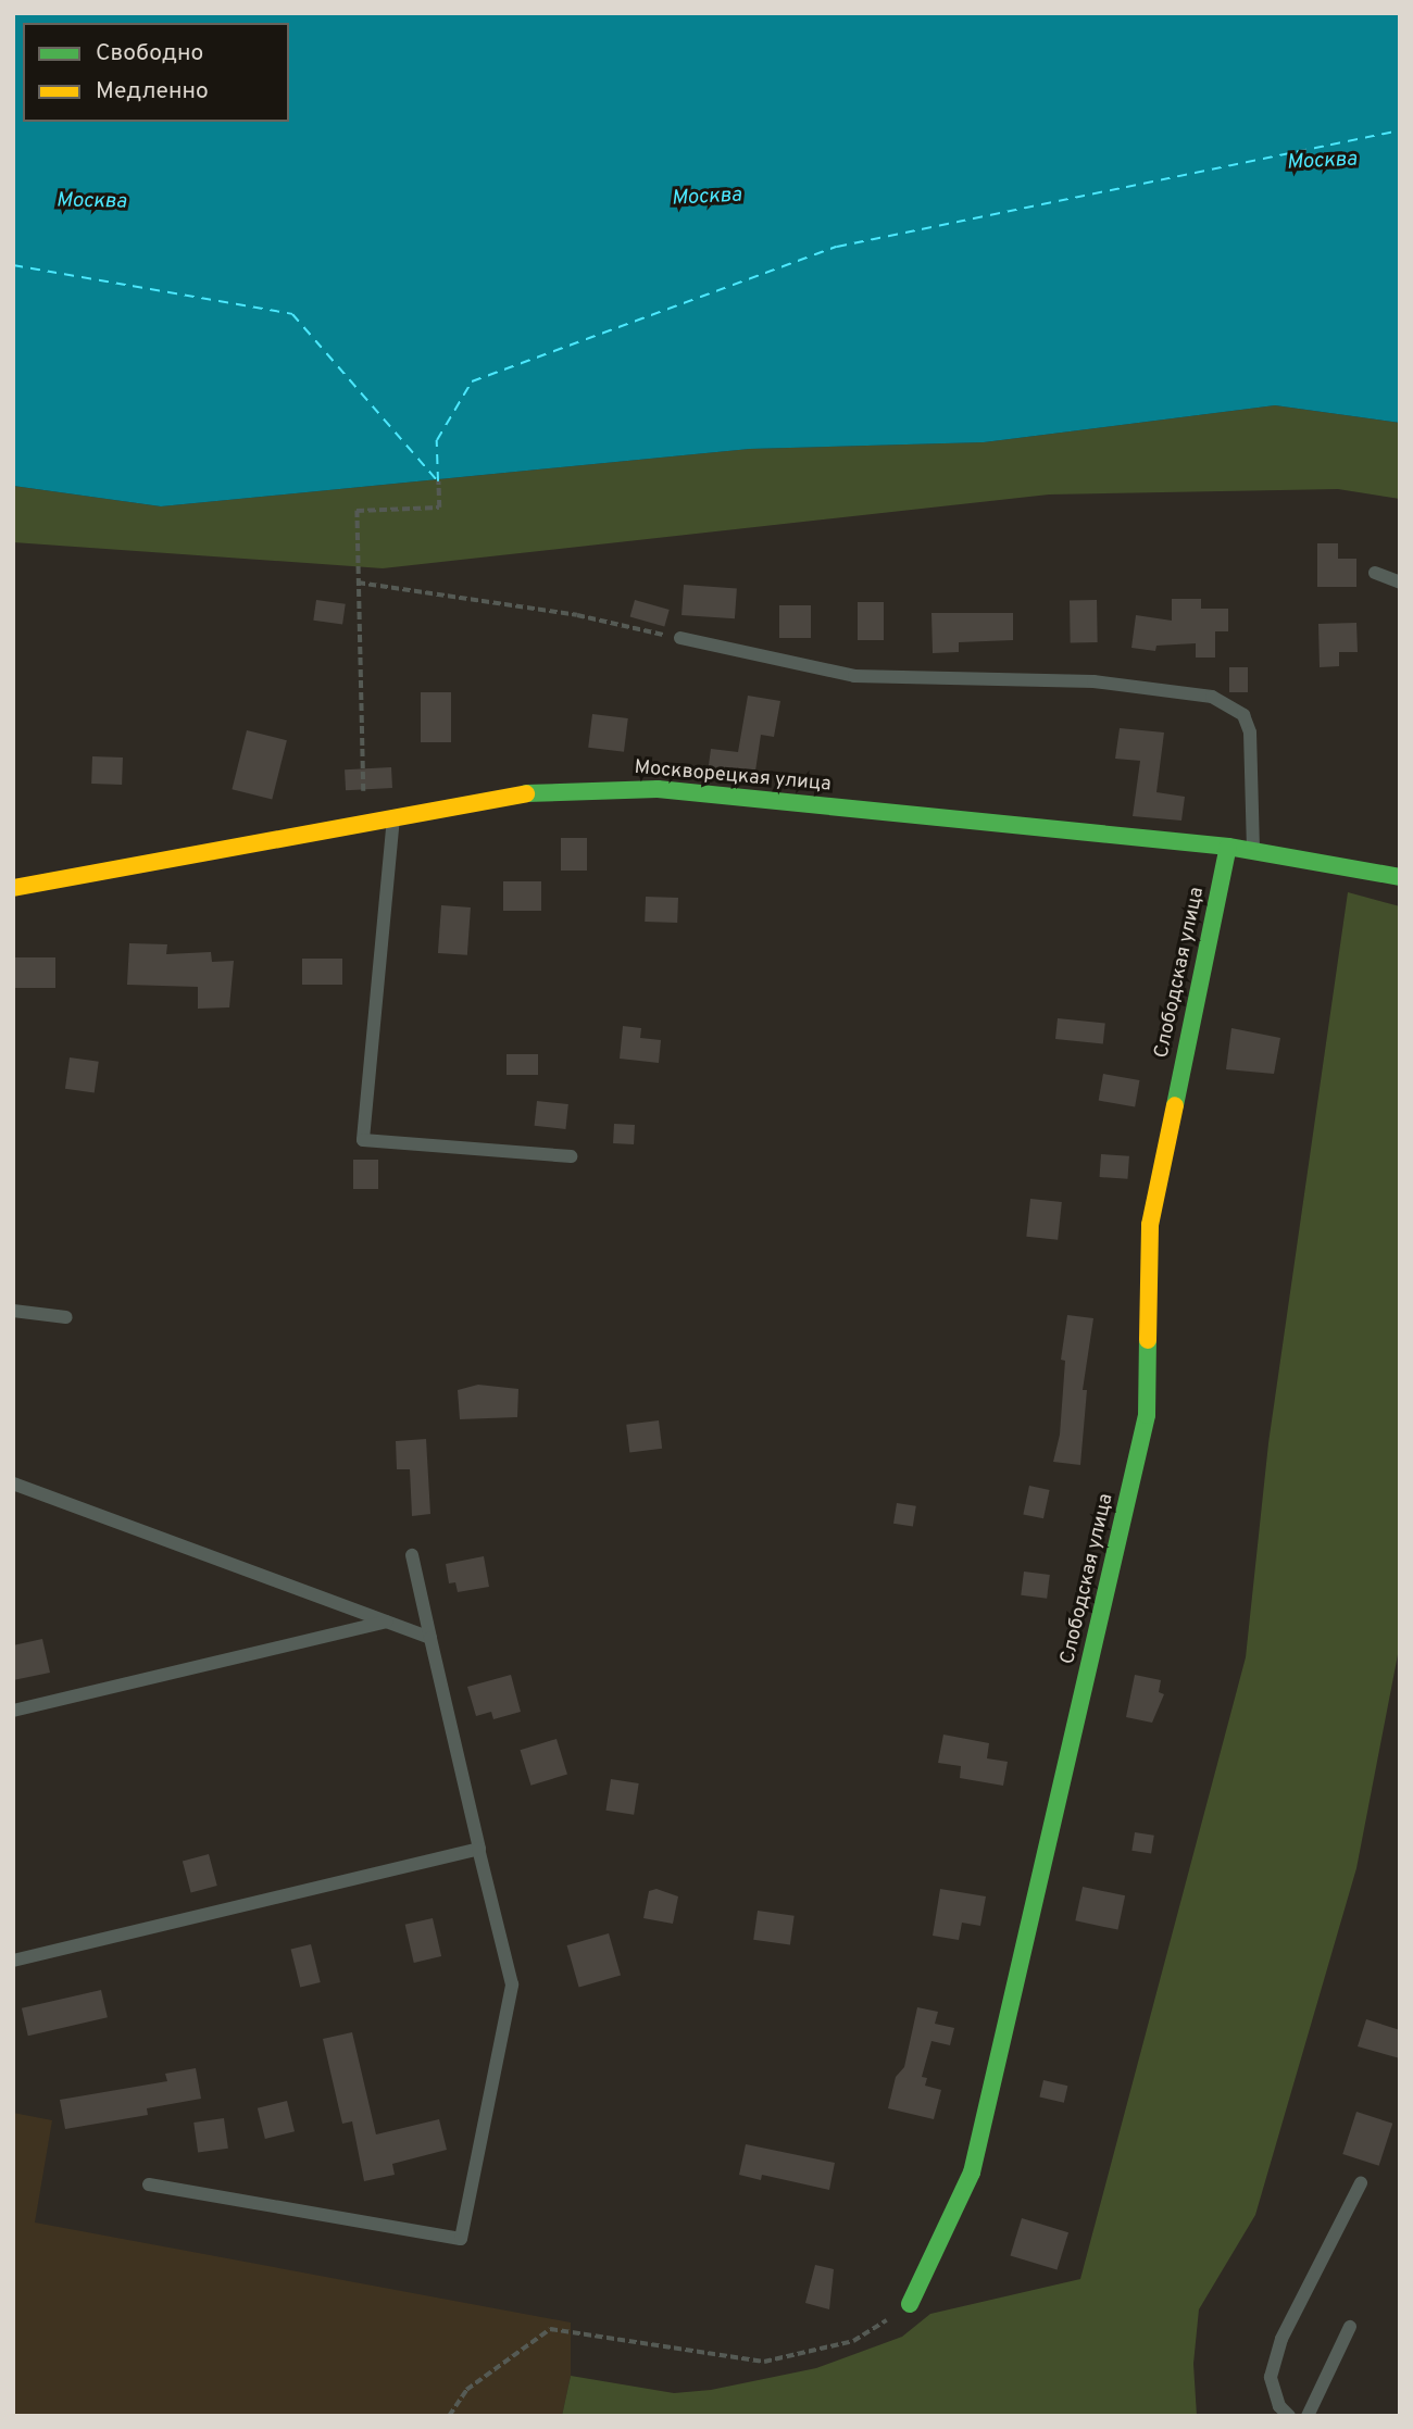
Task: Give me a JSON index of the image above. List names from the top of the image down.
{
  "streets": {
    "street": ["Москворецкая улица", "Слободская улица"]
  },
  "crossings": [
    ["Москворецкая улица", "Слободская улица"]
  ],
  "water": ["Москва"],
  "legend": ["Свободно", "Медленно"]
}
